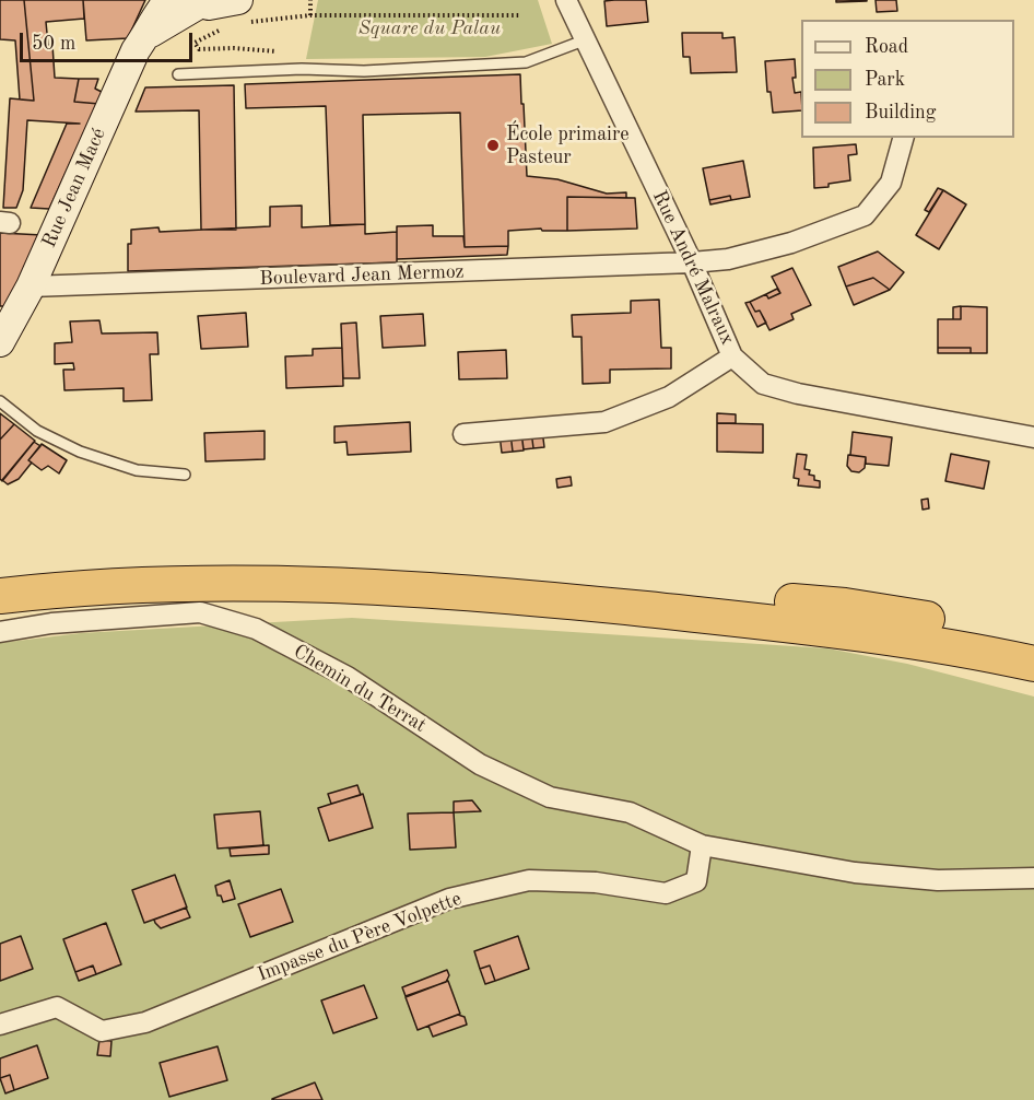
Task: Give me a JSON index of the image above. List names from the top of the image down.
{
  "streets": {
    "street": [
      "Rue Jean Macé",
      "Rue André Malraux",
      "Boulevard Jean Mermoz",
      "Chemin du Terrat",
      "Impasse du Père Volpette"
    ]
  },
  "crossings": [
    ["Rue Jean Macé", "Boulevard Jean Mermoz"],
    ["Rue André Malraux", "Boulevard Jean Mermoz"],
    ["Chemin du Terrat", "Impasse du Père Volpette"]
  ],
  "parks": ["Square du Palau"],
  "places": ["École primaire Pasteur"],
  "legend": ["Road", "Park", "Building"],
  "scale_bar": "50 m"
}
